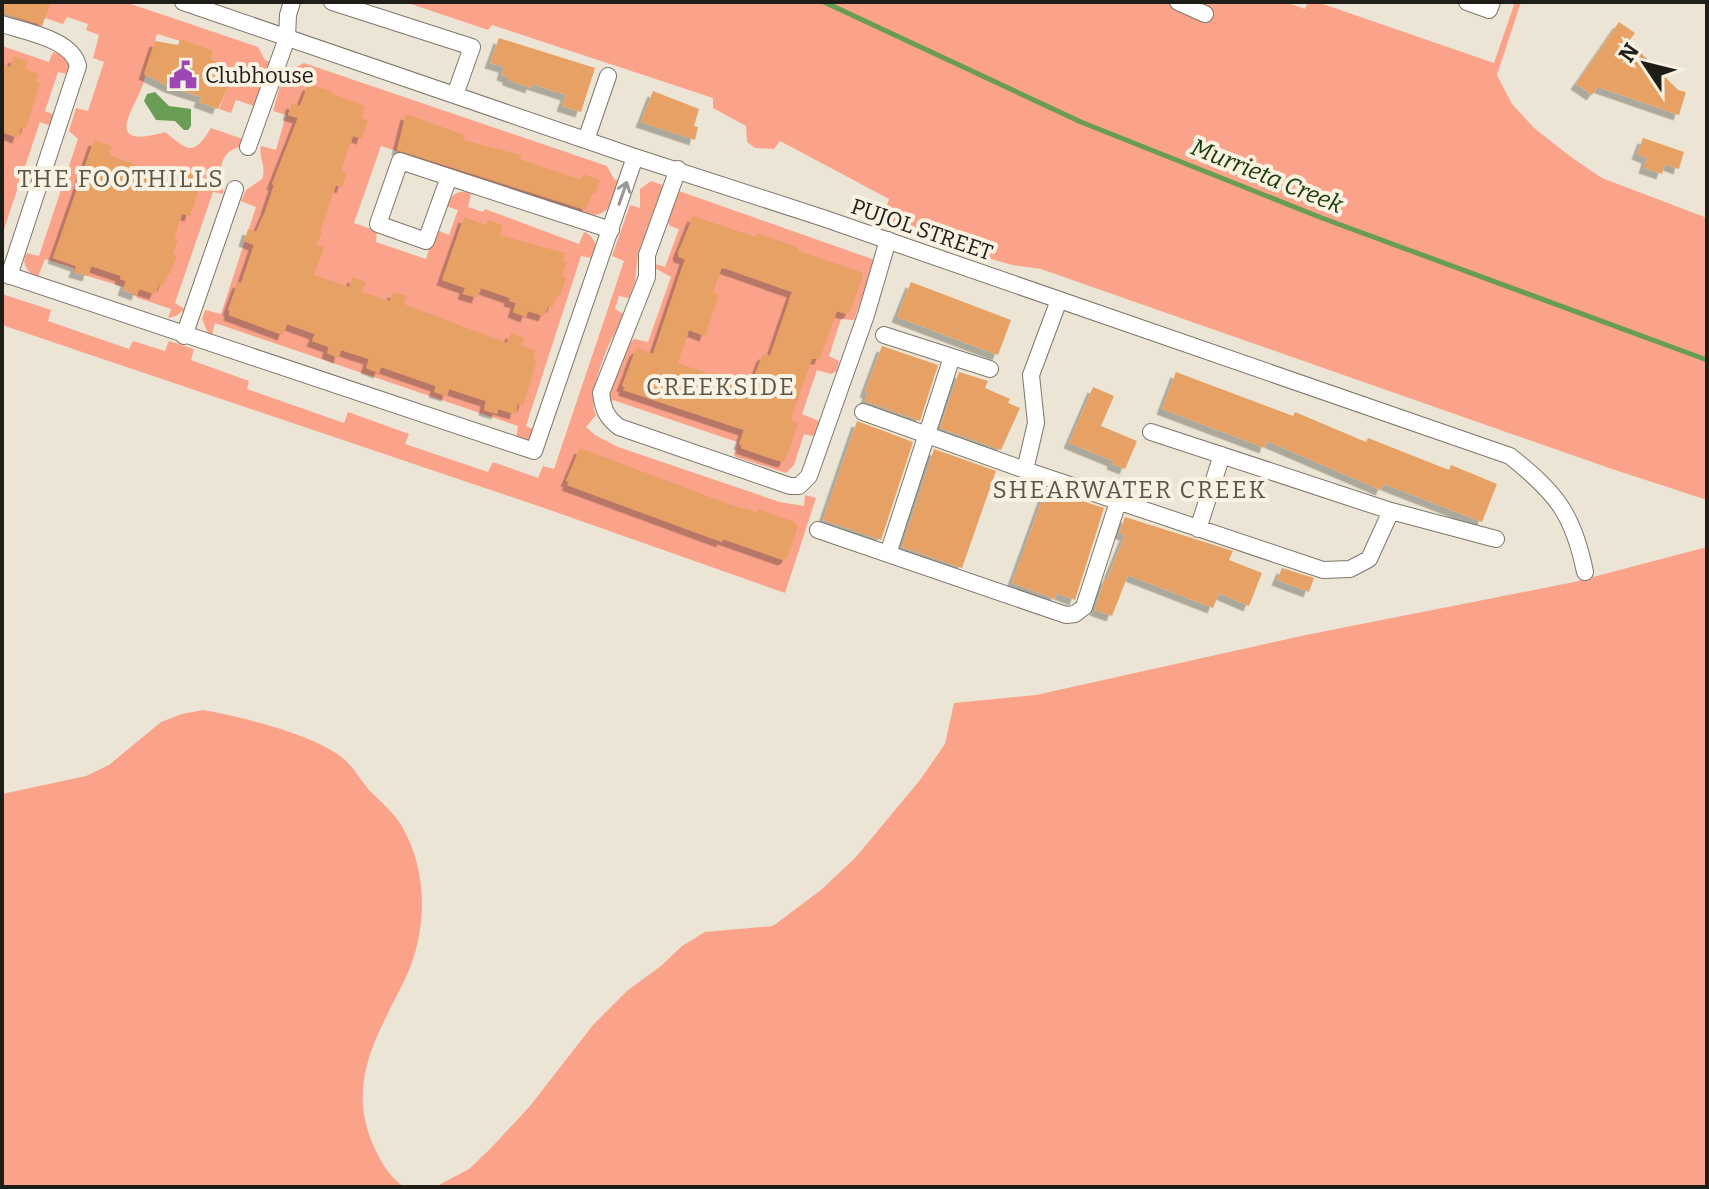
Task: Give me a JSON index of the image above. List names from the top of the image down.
{
  "streets": {
    "street": ["PUJOL STREET"]
  },
  "districts": ["THE FOOTHILLS", "CREEKSIDE", "SHEARWATER CREEK"],
  "water": ["Murrieta Creek"],
  "places": {
    "public building": ["Clubhouse"]
  },
  "north": "top left"
}
